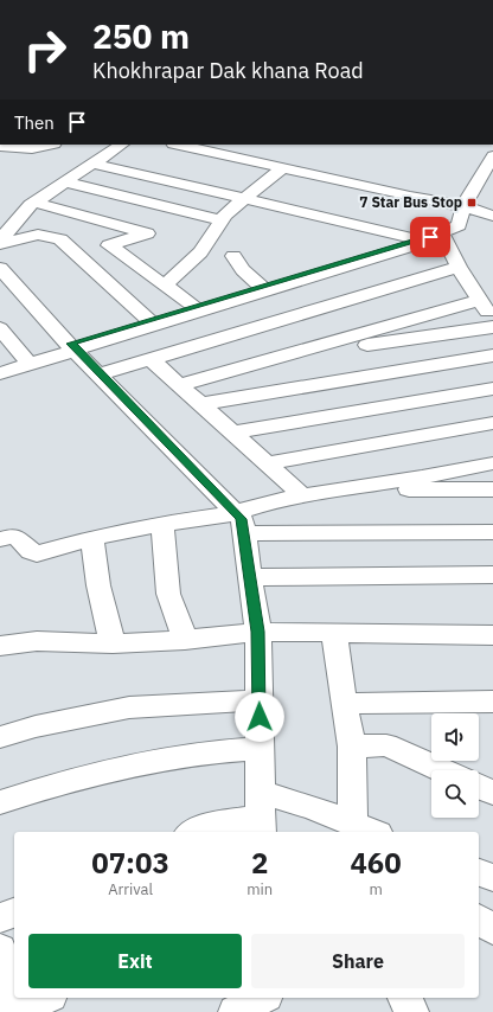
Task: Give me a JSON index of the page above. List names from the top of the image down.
{
  "places": {
    "transit": ["7 Star Bus Stop"]
  },
  "page": {
    "turn": ["250 m", "Khokhrapar Dak khana Road"],
    "then": "Then",
    "eta": [
      "07:03",
      "Arrival",
      "2",
      "min",
      "460",
      "m"
    ],
    "buttons": ["Exit", "Share"]
  }
}
